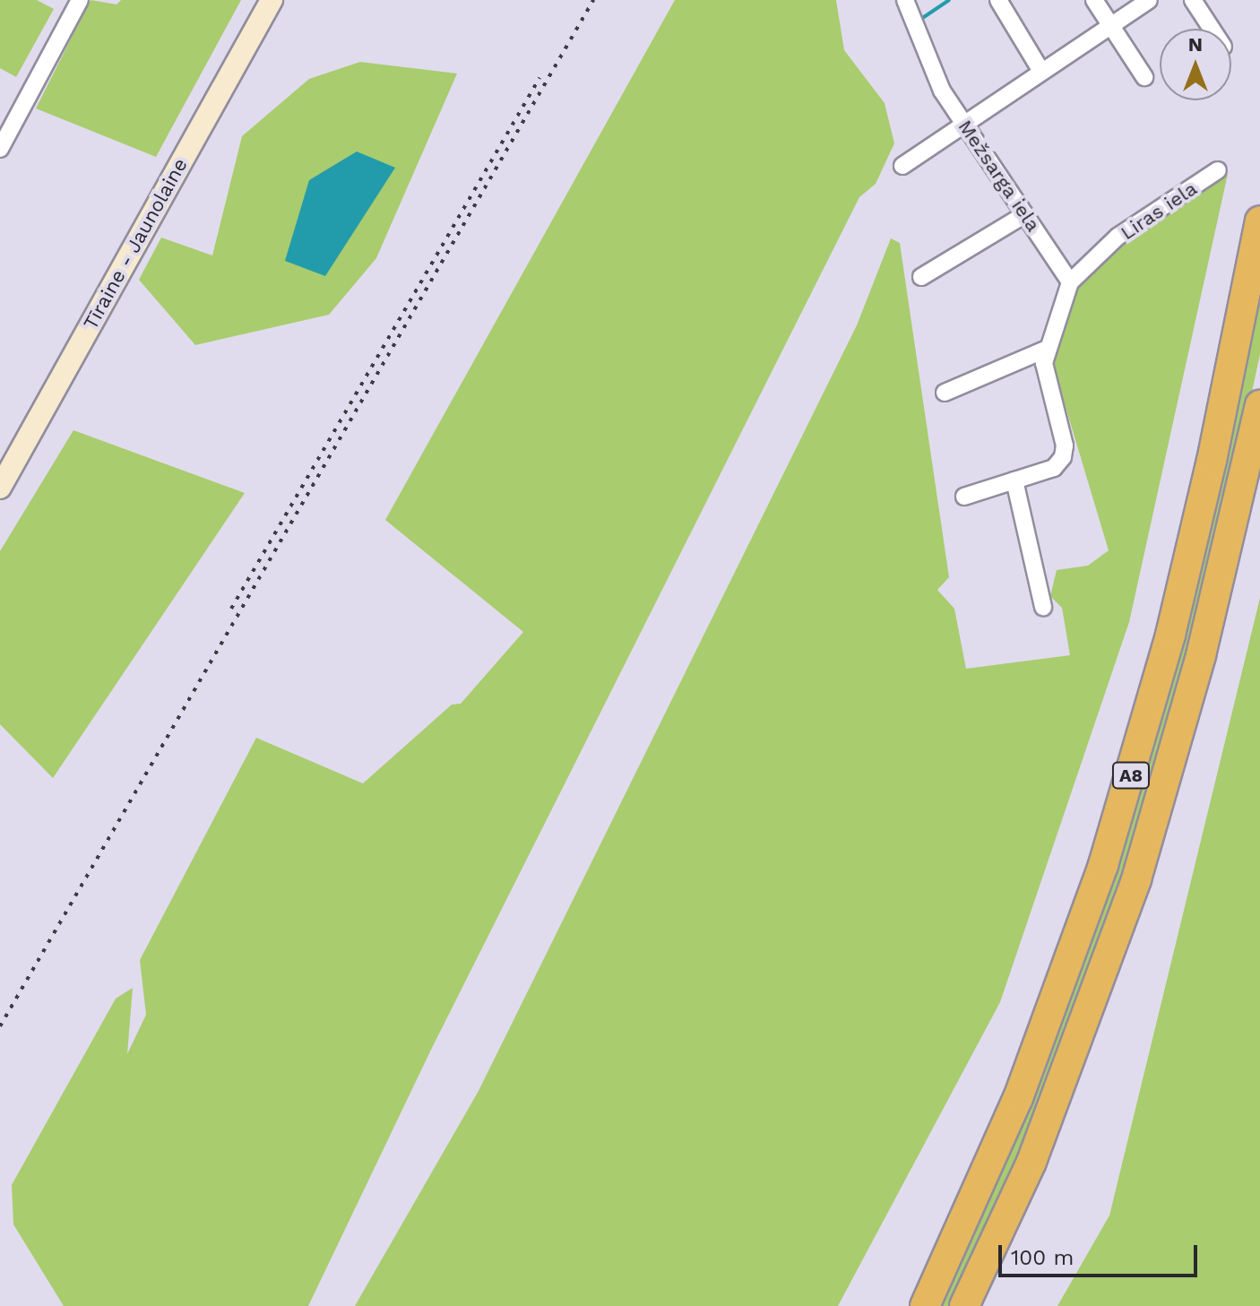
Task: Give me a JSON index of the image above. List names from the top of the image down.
{
  "streets": {
    "highway": ["A8"],
    "main road": ["Tīraine - Jaunolaine"],
    "street": ["Mežsarga iela", "Liras iela"]
  },
  "crossings": [
    ["Mežsarga iela", "Liras iela"]
  ],
  "scale_bar": "100 m",
  "north": "top"
}
